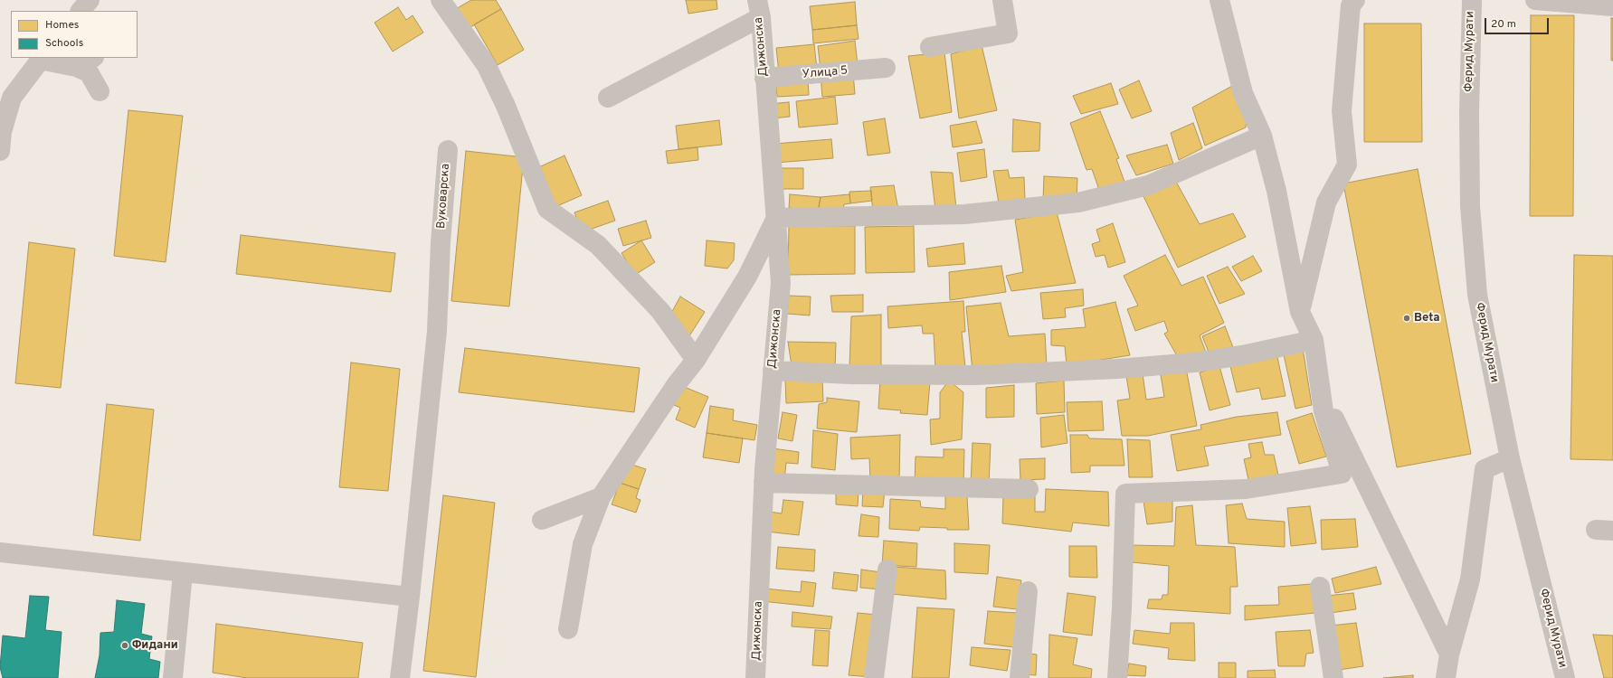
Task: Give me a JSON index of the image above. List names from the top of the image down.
{
  "streets": {
    "street": [
      "Дижонска",
      "Ферид Мурати",
      "Улица 5",
      "Вуковарска"
    ]
  },
  "crossings": [
    ["Дижонска", "Улица 5"]
  ],
  "places": ["Beta", "Фидани"],
  "legend": ["Homes", "Schools"],
  "scale_bar": "20 m"
}
